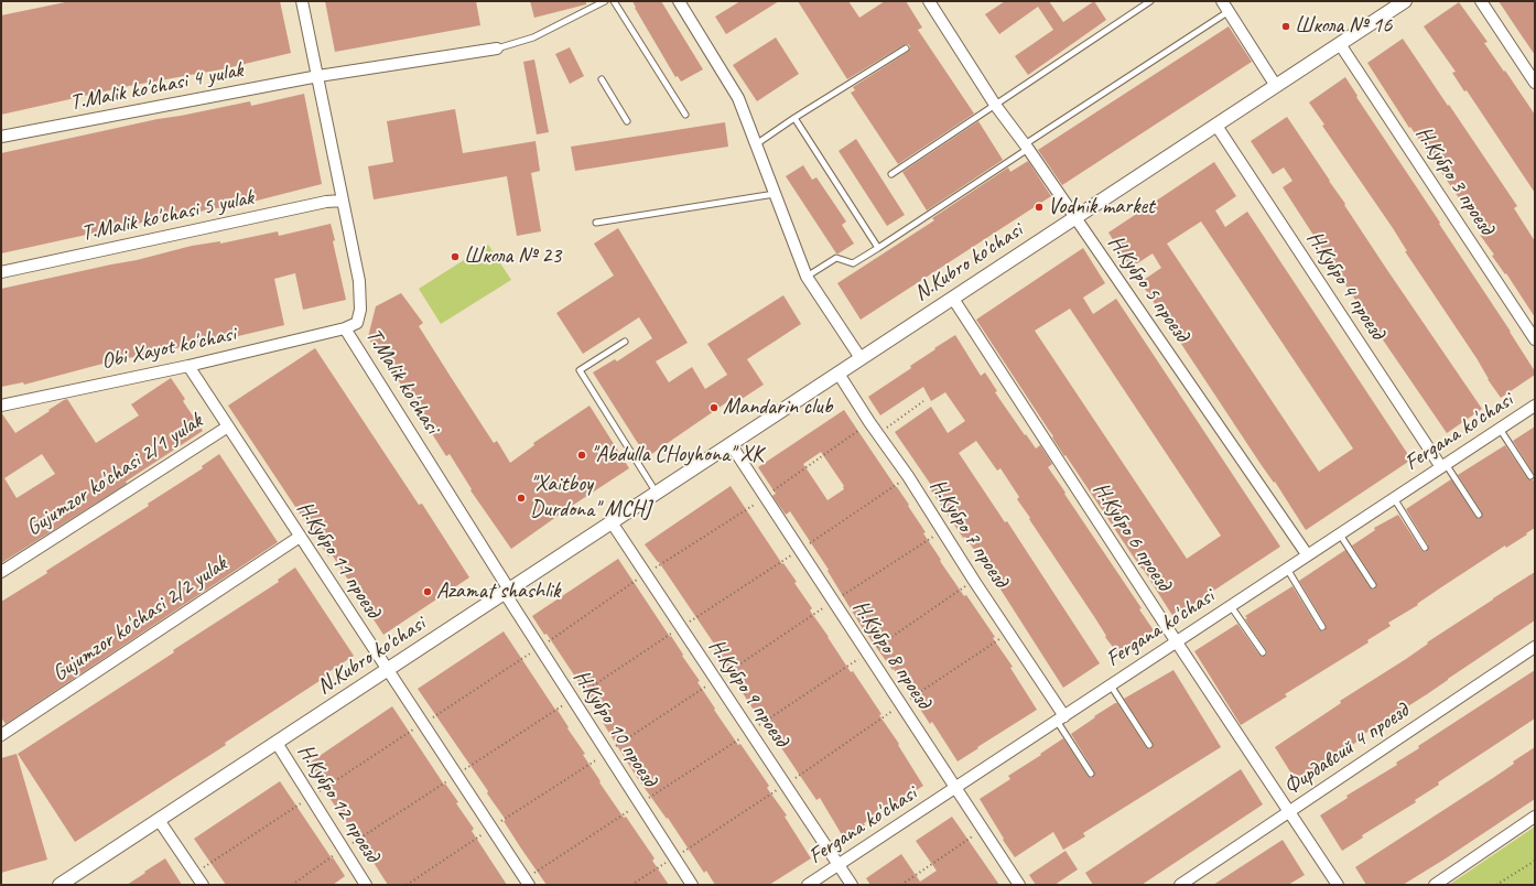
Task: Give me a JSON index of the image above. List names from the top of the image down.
{
  "streets": {
    "street": [
      "T.Malik ko'chasi 4 yulak",
      "Н.Кубро 3 проезд",
      "T.Malik ko'chasi 5 yulak",
      "N.Kubro ko'chasi",
      "Н.Кубро 4 проезд",
      "Н.Кубро 5 проезд",
      "Obi Xayot ko'chasi",
      "T.Malik ko'chasi",
      "Fergana ko'chasi",
      "Gujumzor ko'chasi 2/1 yulak",
      "Н.Кубро 7 проезд",
      "Н.Кубро 6 проезд",
      "Н.Кубро 11 проезд",
      "Gujumzor ko'chasi 2/2 yulak",
      "Н.Кубро 8 проезд",
      "Н.Кубро 9 проезд",
      "Н.Кубро 10 проезд",
      "Фирдавсий 4 проезд",
      "Н.Кубро 12 проезд"
    ]
  },
  "crossings": [
    ["T.Malik ko'chasi 4 yulak", "T.Malik ko'chasi"],
    ["Н.Кубро 3 проезд", "N.Kubro ko'chasi"],
    ["T.Malik ko'chasi 5 yulak", "T.Malik ko'chasi"],
    ["N.Kubro ko'chasi", "Н.Кубро 4 проезд"],
    ["N.Kubro ko'chasi", "Н.Кубро 5 проезд"],
    ["N.Kubro ko'chasi", "T.Malik ko'chasi"],
    ["N.Kubro ko'chasi", "Н.Кубро 7 проезд"],
    ["N.Kubro ko'chasi", "Н.Кубро 6 проезд"],
    ["N.Kubro ko'chasi", "Н.Кубро 11 проезд"],
    ["N.Kubro ko'chasi", "Н.Кубро 8 проезд"],
    ["N.Kubro ko'chasi", "Н.Кубро 9 проезд"],
    ["N.Kubro ko'chasi", "Н.Кубро 10 проезд"],
    ["N.Kubro ko'chasi", "Н.Кубро 12 проезд"],
    ["Н.Кубро 4 проезд", "Fergana ko'chasi"],
    ["Н.Кубро 5 проезд", "Fergana ko'chasi"],
    ["Obi Xayot ko'chasi", "T.Malik ko'chasi"],
    ["Obi Xayot ko'chasi", "Н.Кубро 11 проезд"],
    ["T.Malik ko'chasi", "Н.Кубро 10 проезд"],
    ["Fergana ko'chasi", "Н.Кубро 7 проезд"],
    ["Fergana ko'chasi", "Н.Кубро 6 проезд"],
    ["Fergana ko'chasi", "Н.Кубро 8 проезд"],
    ["Fergana ko'chasi", "Н.Кубро 9 проезд"],
    ["Gujumzor ko'chasi 2/1 yulak", "Н.Кубро 11 проезд"],
    ["Н.Кубро 6 проезд", "Фирдавсий 4 проезд"],
    ["Н.Кубро 11 проезд", "Gujumzor ko'chasi 2/2 yulak"]
  ],
  "places": [
    "Школа № 16",
    "Vodnik market",
    "Школа № 23",
    "Mandarin club",
    "\"Abdulla CHoyhona\" XK",
    "\"Xaitboy Durdona\" MCHJ",
    "Azamat shashlik"
  ]
}
